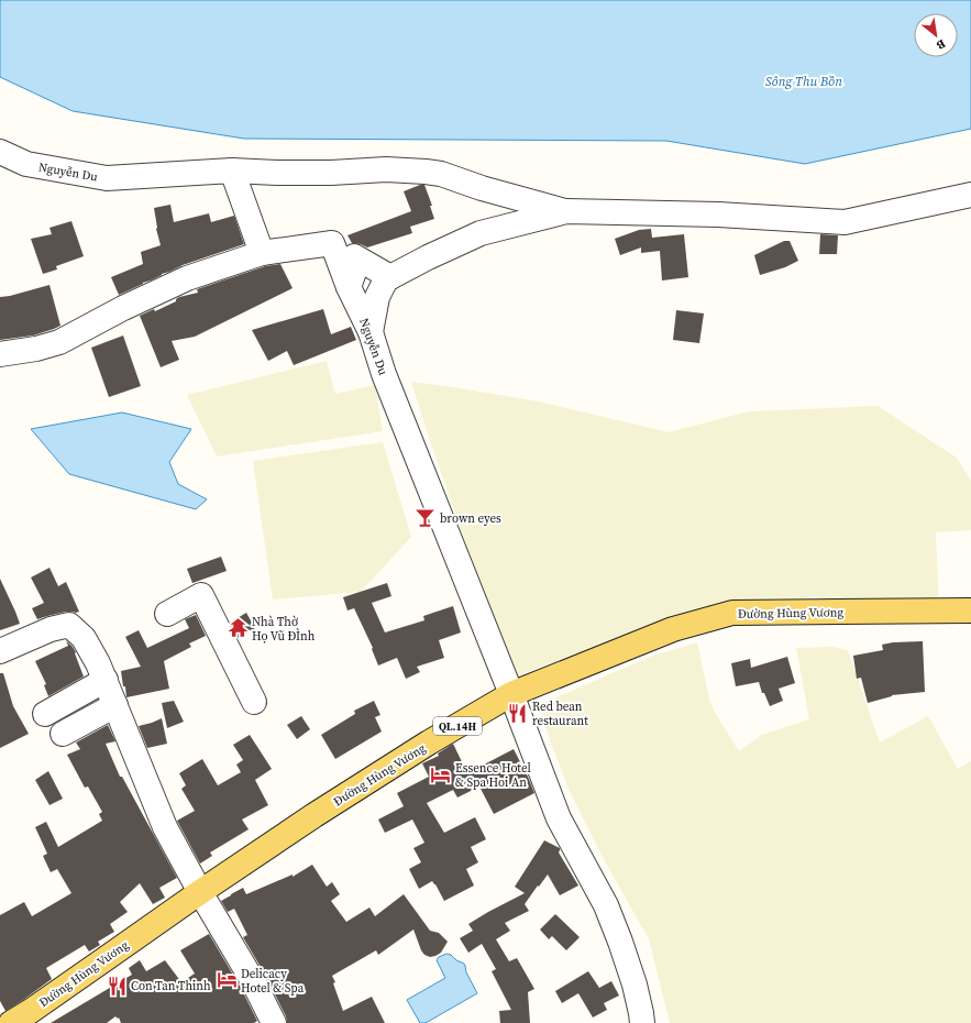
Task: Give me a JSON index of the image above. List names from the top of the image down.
{
  "streets": {
    "main road": ["Đường Hùng Vương", "QL.14H"],
    "street": ["Nguyễn Du"]
  },
  "crossings": [
    ["Nguyễn Du", "Đường Hùng Vương"]
  ],
  "water": ["Sông Thu Bồn"],
  "places": {
    "bar": ["brown eyes"],
    "temple": ["Nhà Thờ Họ Vũ ĐÌnh"],
    "restaurant": ["Red bean restaurant", "Con Tan Thinh"],
    "hotel": ["Essence Hotel & Spa Hoi An", "Delicacy Hotel & Spa"]
  },
  "north": "bottom right"
}
